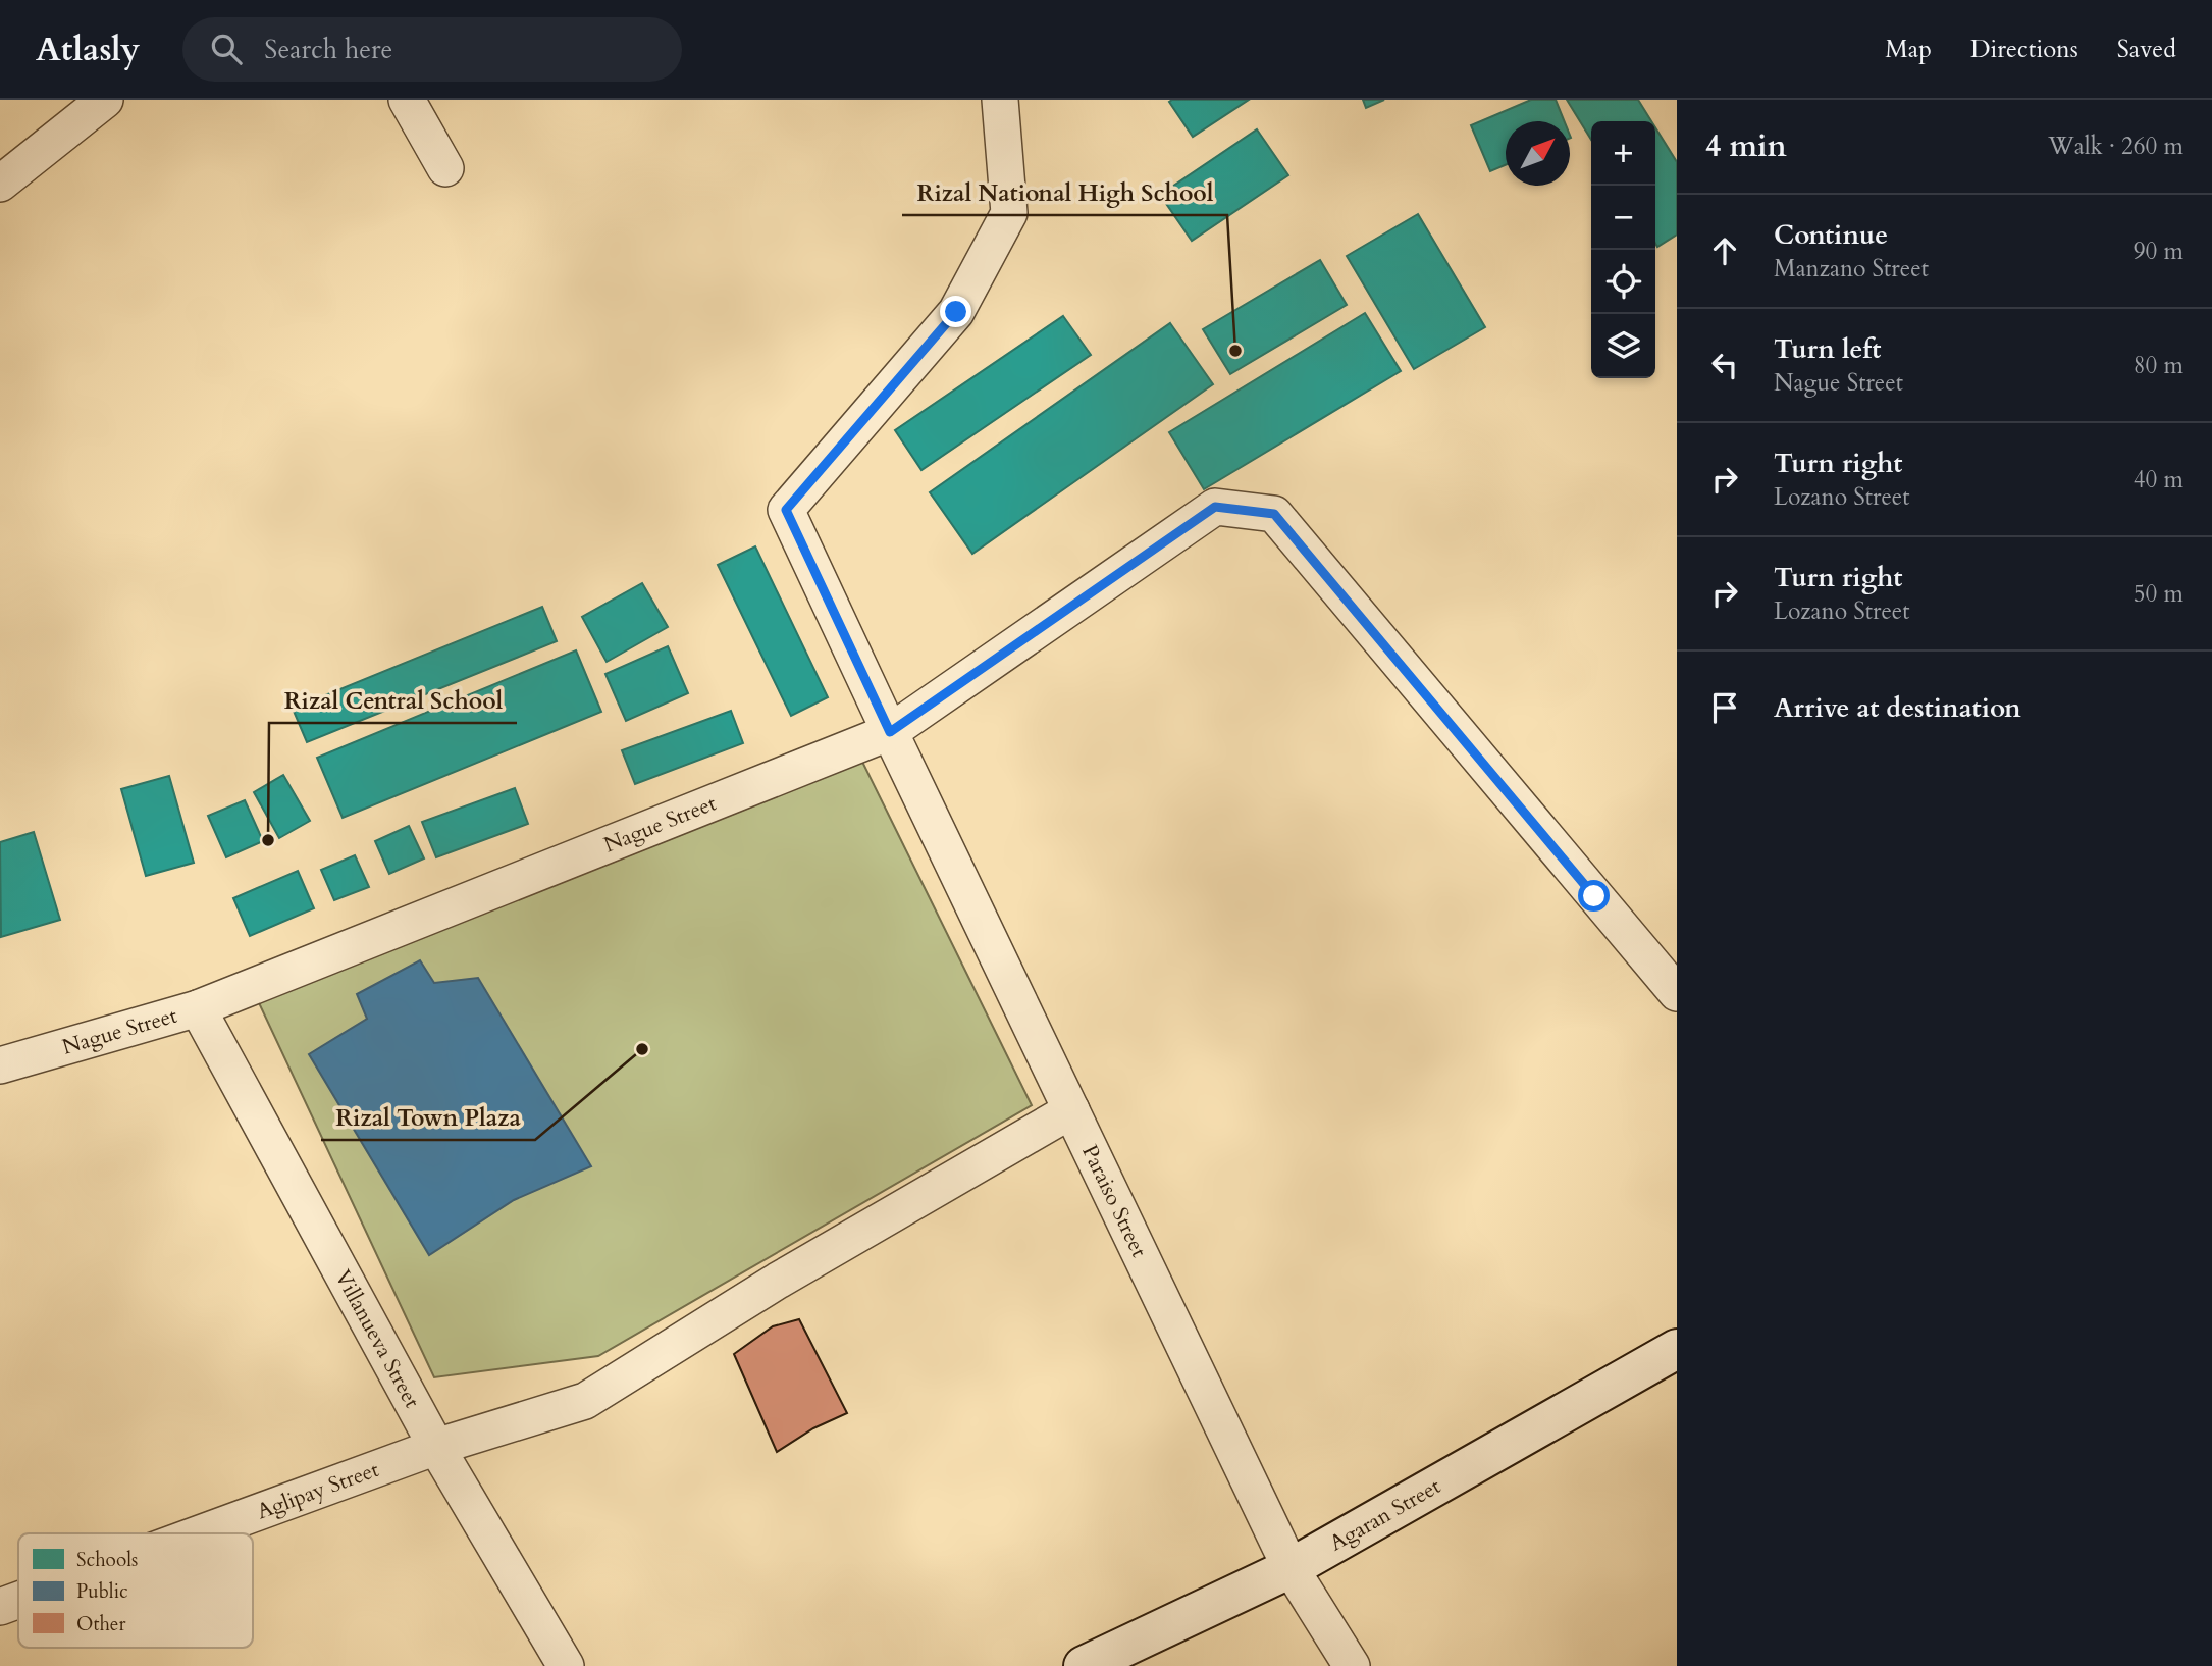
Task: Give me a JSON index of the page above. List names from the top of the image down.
{
  "streets": {
    "main road": ["Agaran Street"],
    "street": [
      "Nague Street",
      "Paraiso Street",
      "Villanueva Street",
      "Aglipay Street"
    ]
  },
  "crossings": [
    ["Nague Street", "Paraiso Street"],
    ["Nague Street", "Villanueva Street"],
    ["Paraiso Street", "Aglipay Street"],
    ["Paraiso Street", "Agaran Street"],
    ["Villanueva Street", "Aglipay Street"]
  ],
  "places": ["Rizal National High School", "Rizal Central School", "Rizal Town Plaza"],
  "legend": ["Schools", "Public", "Other"],
  "north": "top right",
  "page": {
    "header": "Atlasly",
    "search": "Search here",
    "nav": ["Map", "Directions", "Saved"],
    "heading": ["4 min", "Walk · 260 m"],
    "map_buttons": ["+", "−"],
    "list": [
      ["Continue", "Manzano Street", "90 m"],
      ["Turn left", "Nague Street", "80 m"],
      ["Turn right", "Lozano Street", "40 m"],
      ["Turn right", "Lozano Street", "50 m"],
      "Arrive at destination"
    ]
  }
}
